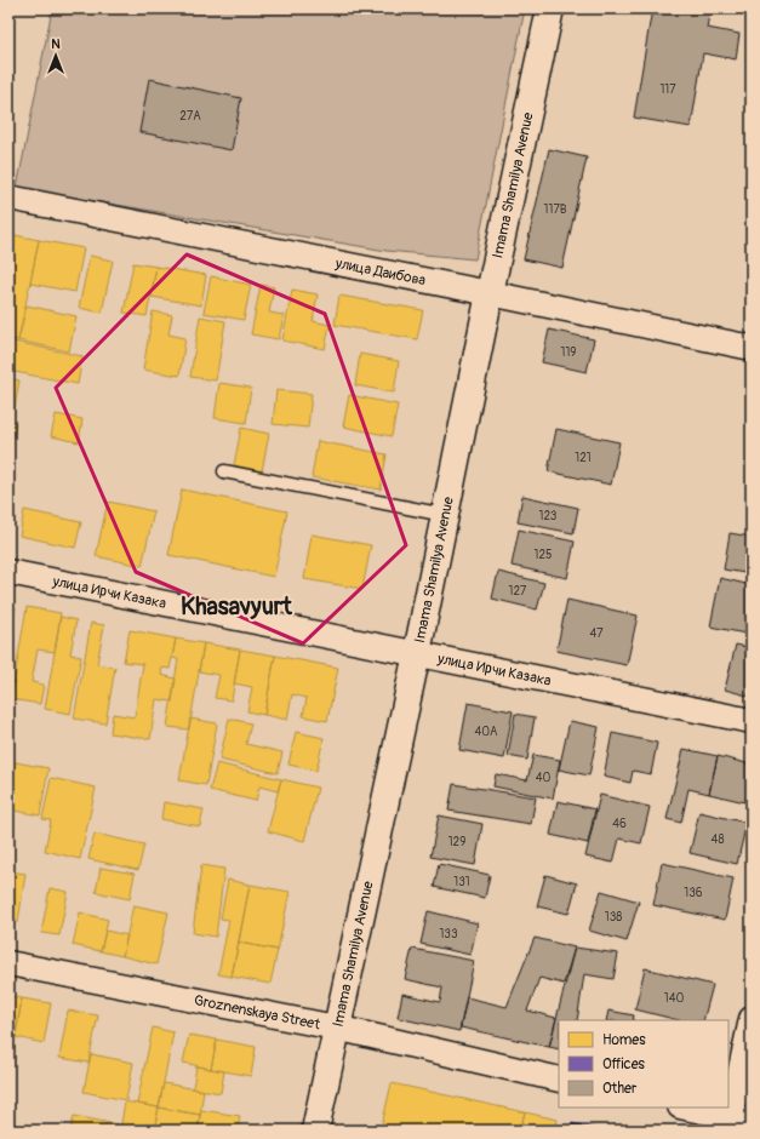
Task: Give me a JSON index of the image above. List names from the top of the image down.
{
  "streets": {
    "main road": ["Imama Shamilya Avenue"],
    "street": ["улица Даибова", "улица Ирчи Казака", "Groznenskaya Street"]
  },
  "crossings": [
    ["Imama Shamilya Avenue", "улица Даибова"],
    ["Imama Shamilya Avenue", "улица Ирчи Казака"],
    ["Imama Shamilya Avenue", "Groznenskaya Street"]
  ],
  "districts": ["Khasavyurt"],
  "house_numbers": [
    "117",
    "27А",
    "117В",
    "119",
    "121",
    "123",
    "125",
    "127",
    "47",
    "40А",
    "40",
    "46",
    "48",
    "129",
    "131",
    "136",
    "138",
    "133",
    "140"
  ],
  "legend": ["Homes", "Offices", "Other"],
  "north": "top"
}
